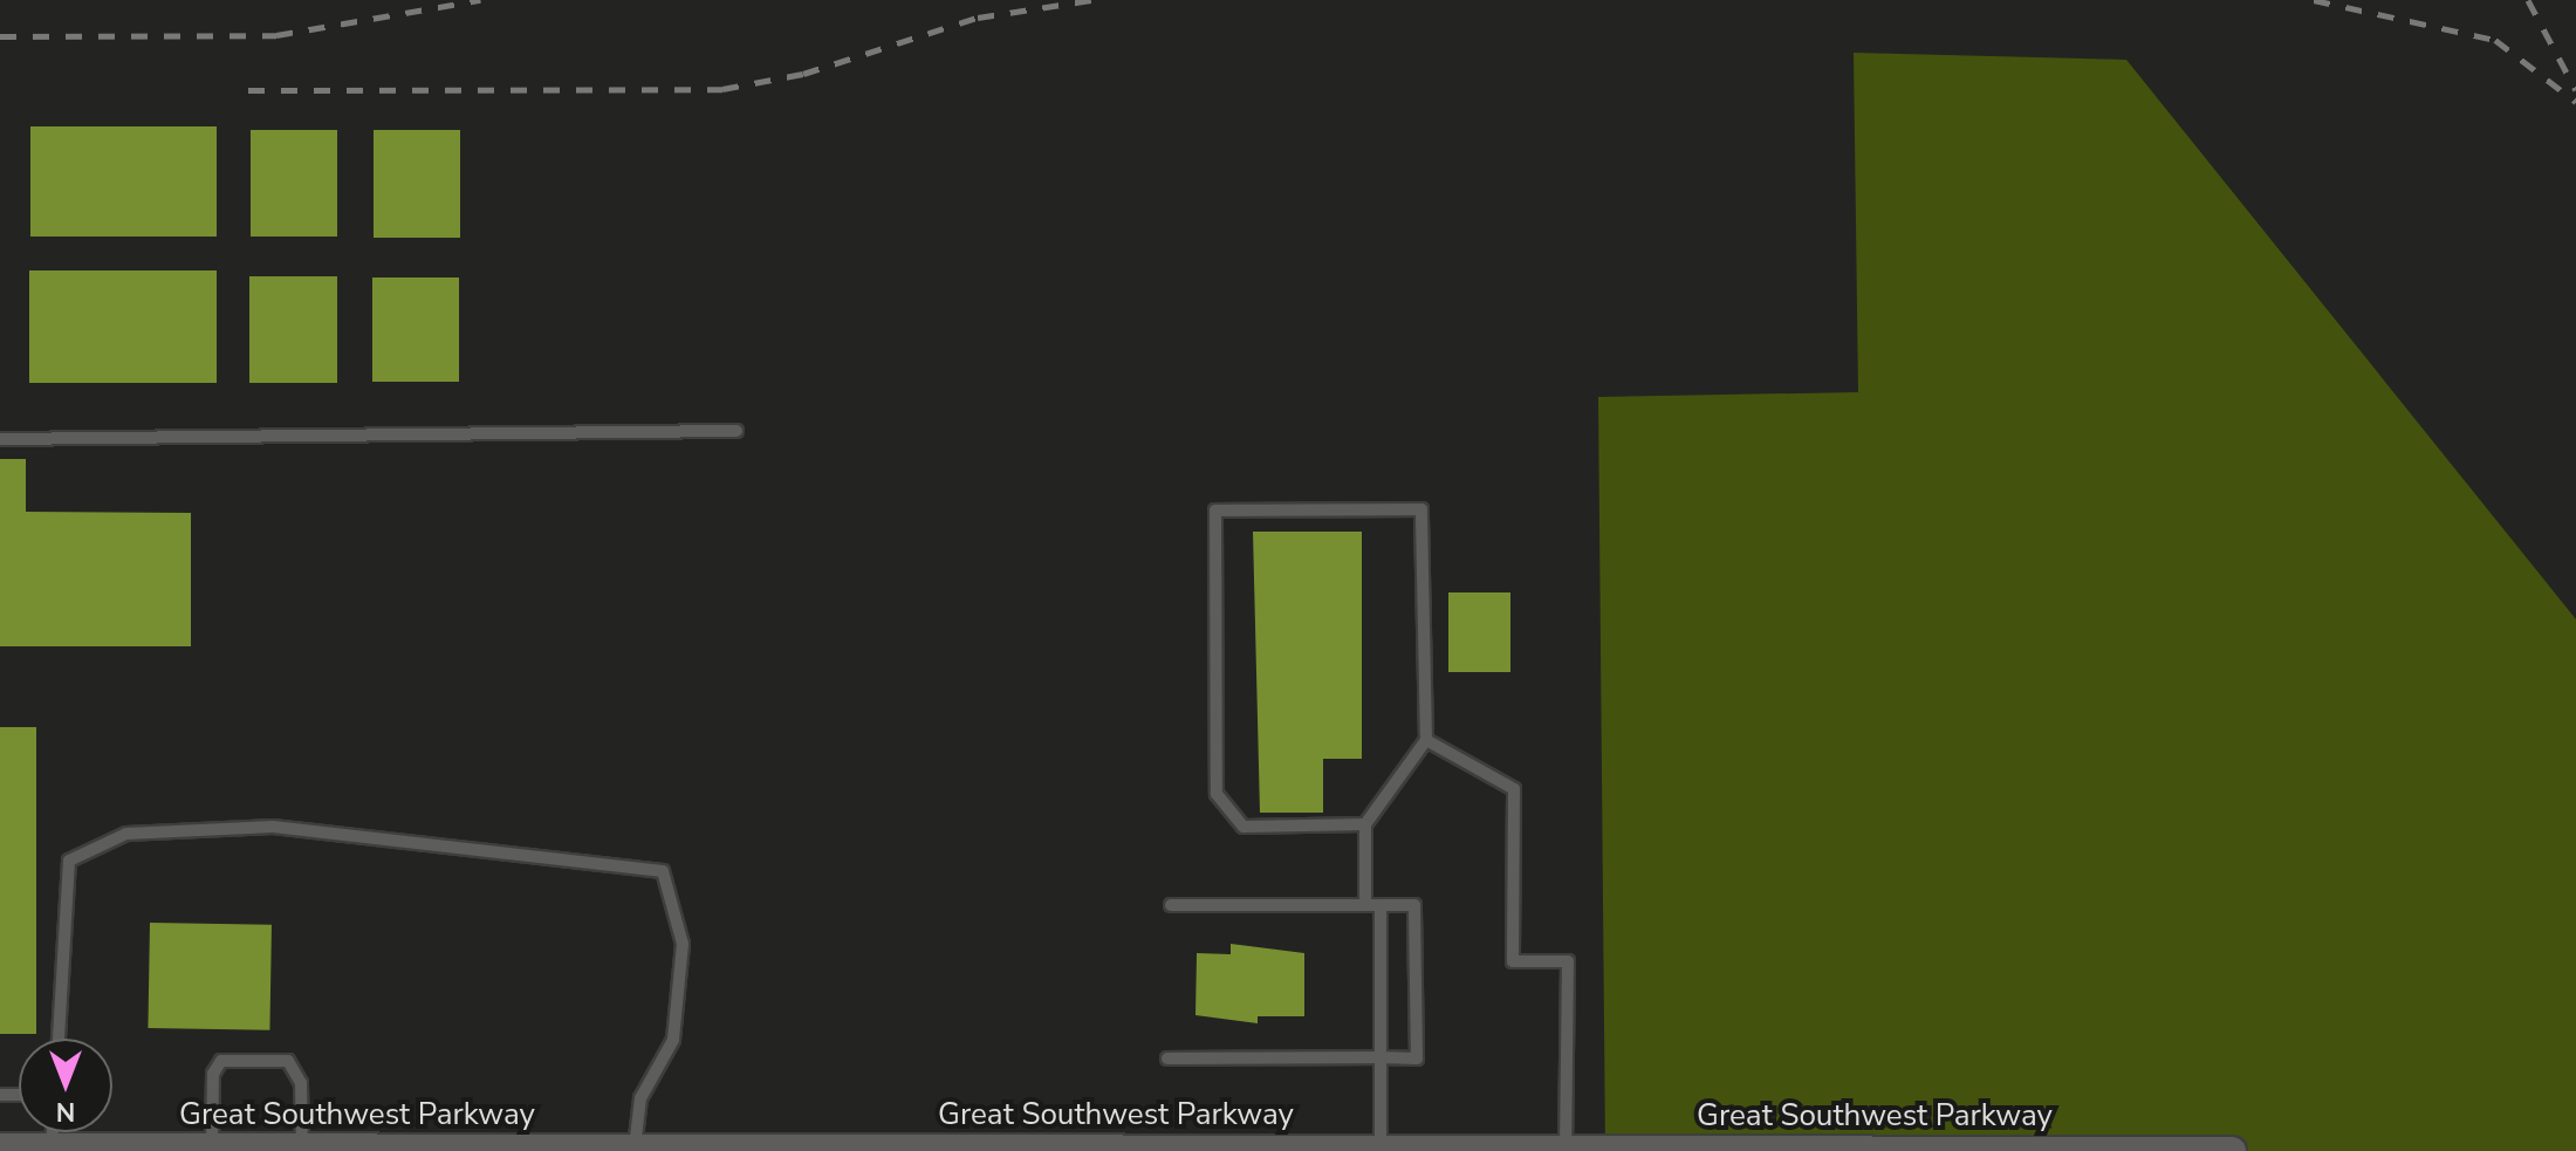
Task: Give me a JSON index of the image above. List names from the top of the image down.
{
  "streets": {
    "street": ["Great Southwest Parkway"]
  },
  "north": "bottom"
}
